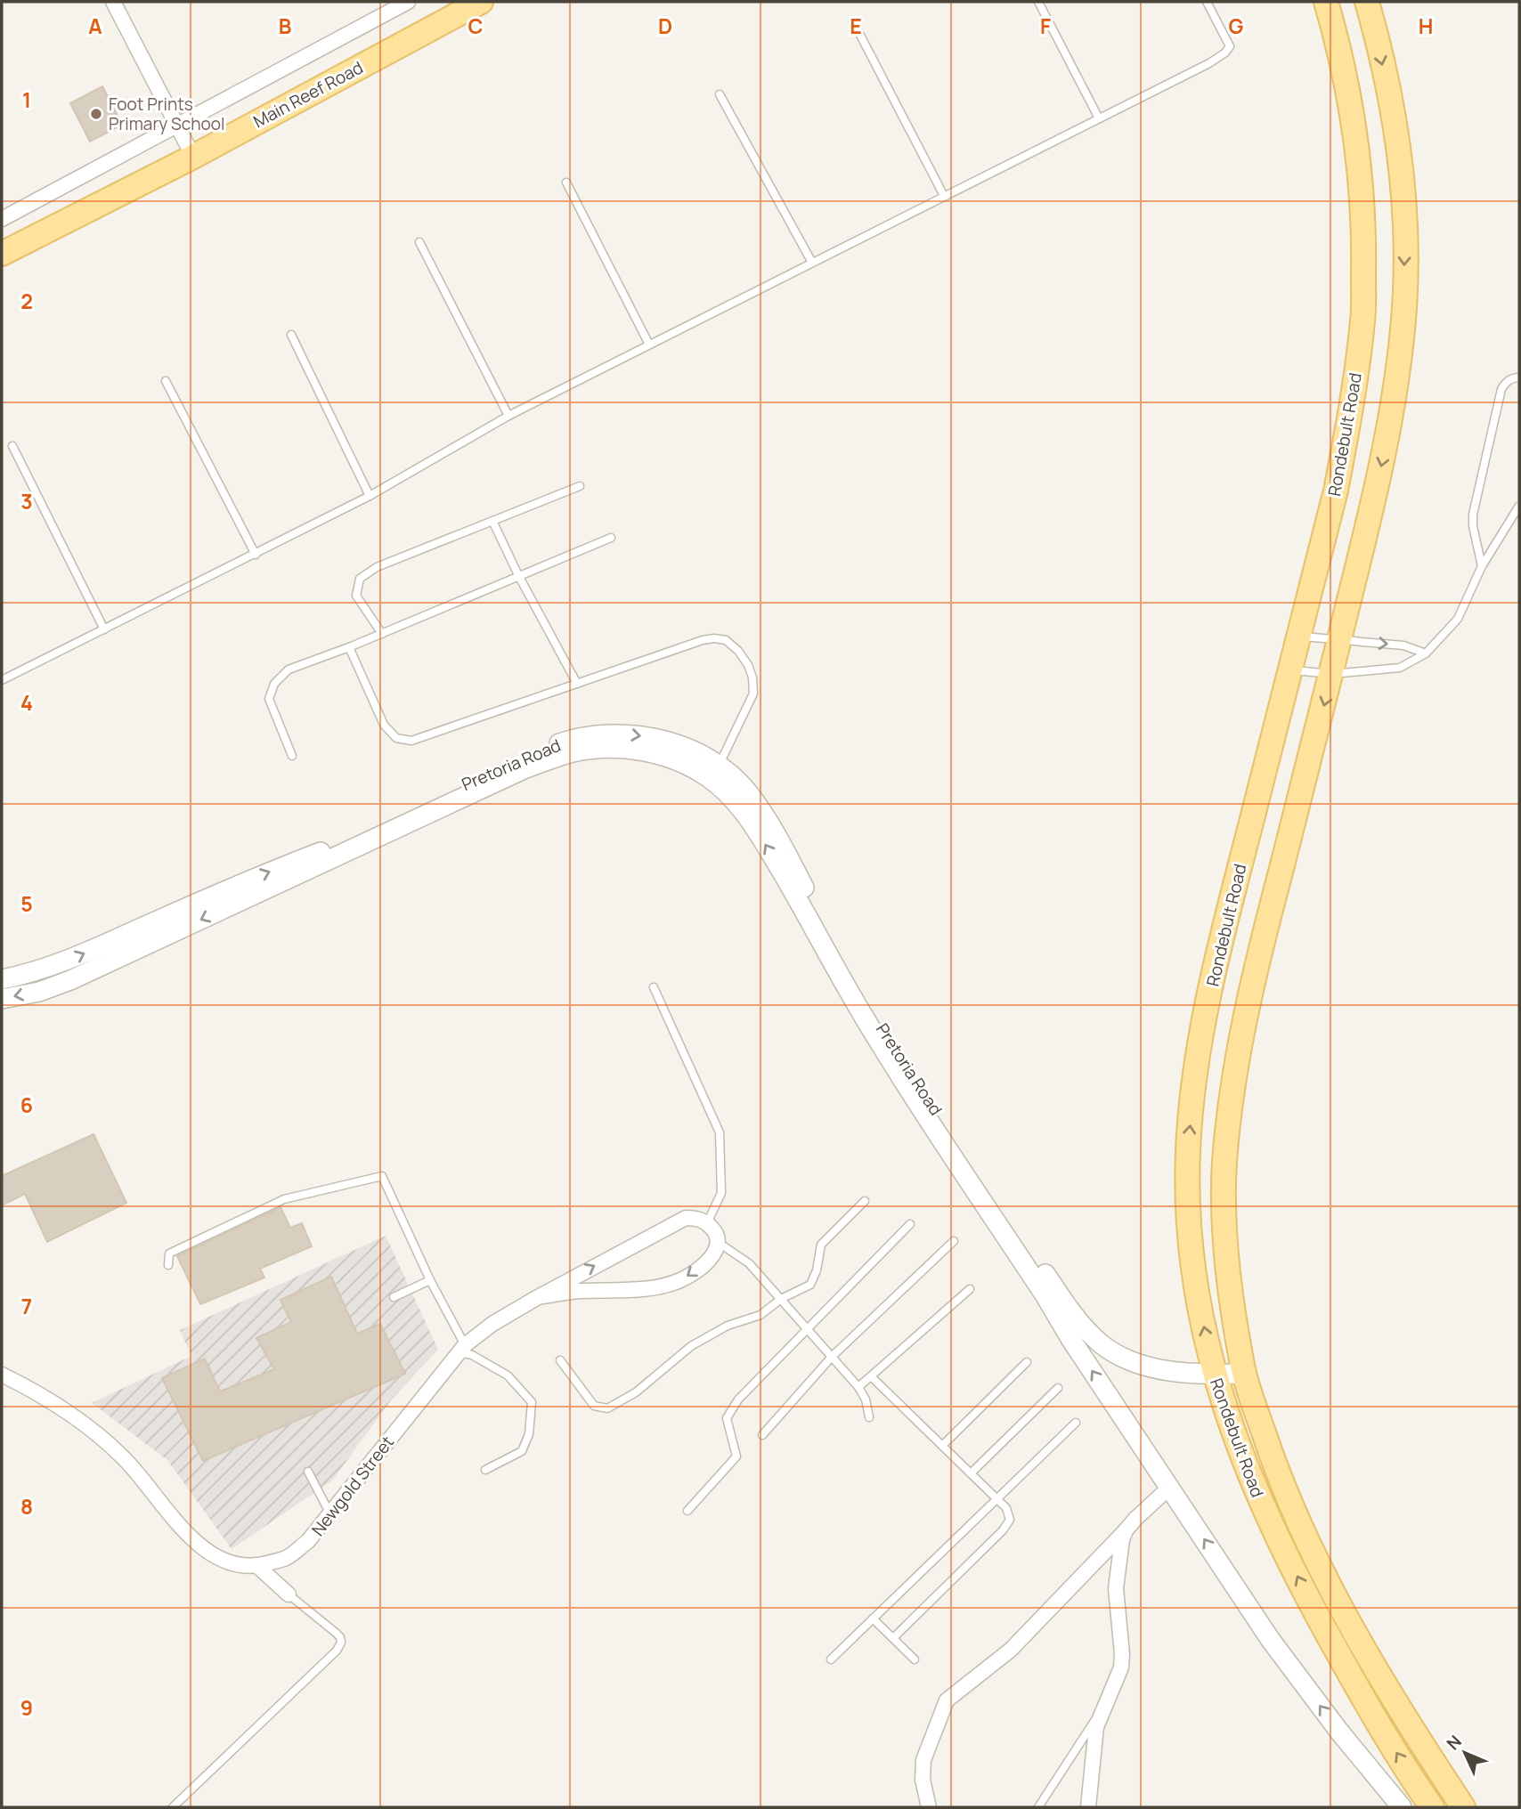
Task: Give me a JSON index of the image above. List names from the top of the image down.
{
  "streets": {
    "main road": ["Main Reef Road", "Rondebult Road"],
    "street": ["Pretoria Road", "Newgold Street"]
  },
  "places": ["Foot Prints Primary School"],
  "north": "top left",
  "grid": {
    "columns": [
      "A",
      "B",
      "C",
      "D",
      "E",
      "F",
      "G",
      "H"
    ],
    "rows": [
      "1",
      "2",
      "3",
      "4",
      "5",
      "6",
      "7",
      "8",
      "9"
    ]
  }
}
